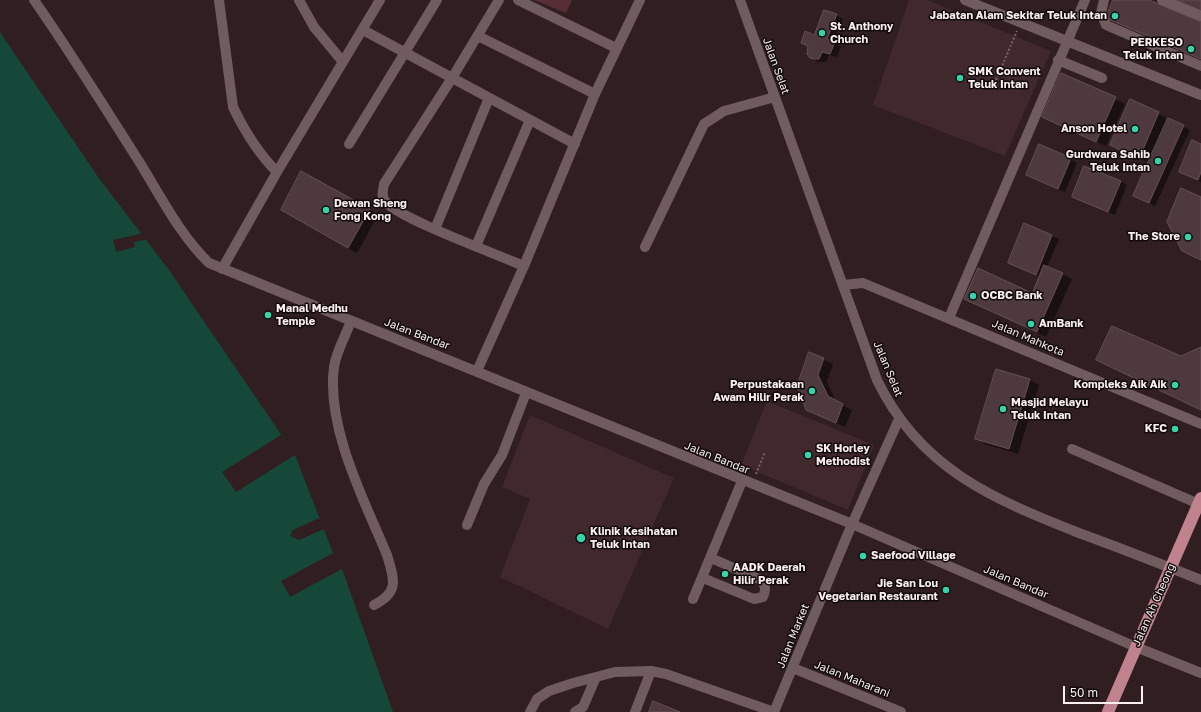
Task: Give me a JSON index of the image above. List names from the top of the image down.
{
  "streets": {
    "main road": ["Jalan Ah Cheong"],
    "street": [
      "Jalan Selat",
      "Jalan Bandar",
      "Jalan Mahkota",
      "Jalan Market",
      "Jalan Maharani"
    ]
  },
  "crossings": [
    ["Jalan Selat", "Jalan Mahkota"],
    ["Jalan Selat", "Jalan Ah Cheong"],
    ["Jalan Selat", "Jalan Market"],
    ["Jalan Bandar", "Jalan Ah Cheong"],
    ["Jalan Bandar", "Jalan Market"],
    ["Jalan Market", "Jalan Maharani"]
  ],
  "places": [
    "Jabatan Alam Sekitar Teluk Intan",
    "St. Anthony Church",
    "PERKESO Teluk Intan",
    "SMK Convent Teluk Intan",
    "Anson Hotel",
    "Gurdwara Sahib Teluk Intan",
    "Dewan Sheng Fong Kong",
    "The Store",
    "OCBC Bank",
    "Manal Medhu Temple",
    "AmBank",
    "Kompleks Aik Aik",
    "Perpustakaan Awam Hilir Perak",
    "Masjid Melayu Teluk Intan",
    "KFC",
    "SK Horley Methodist",
    "Klinik Kesihatan Teluk Intan",
    "Saefood Village",
    "AADK Daerah Hilir Perak",
    "Jie San Lou Vegetarian Restaurant"
  ],
  "scale_bar": "50 m"
}
